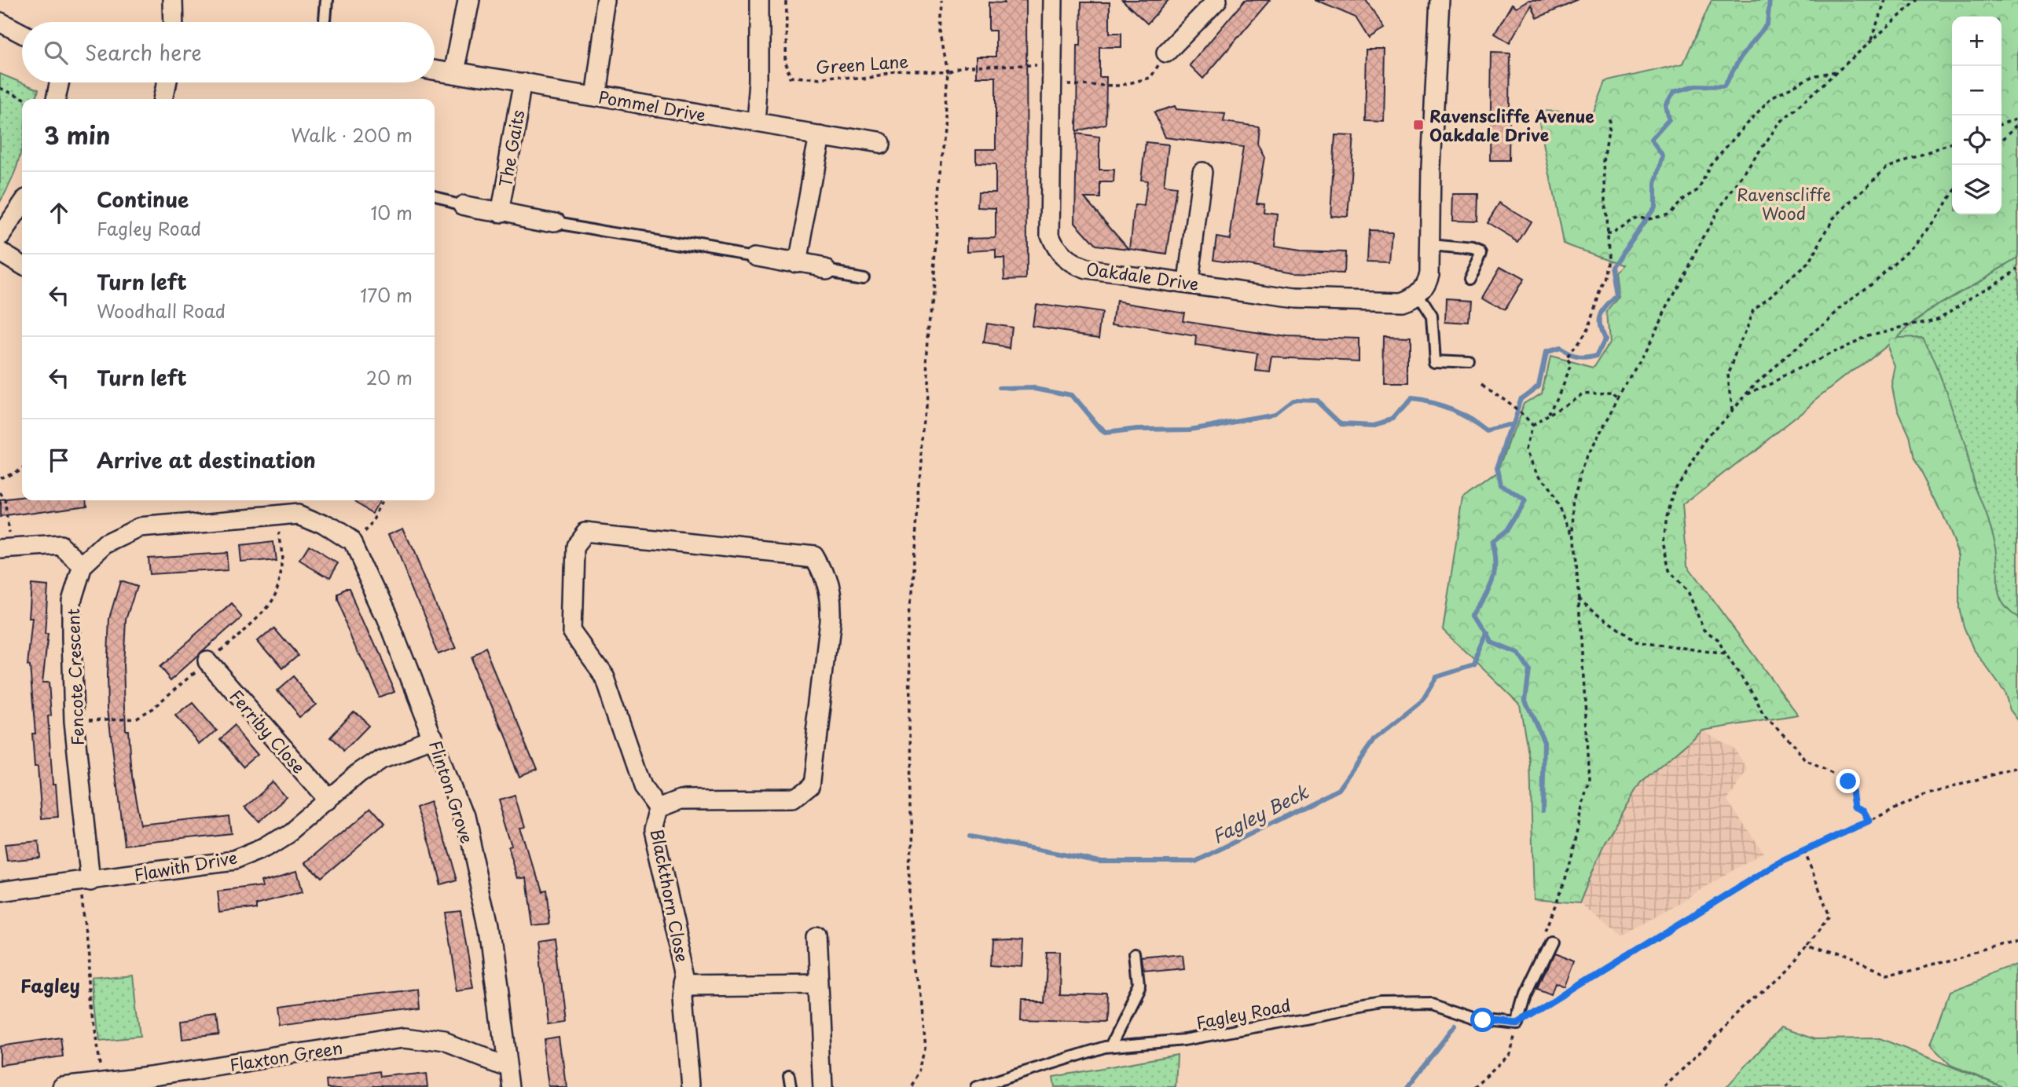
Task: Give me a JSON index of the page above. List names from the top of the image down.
{
  "streets": {
    "street": [
      "Pommel Drive",
      "The Gaits",
      "Oakdale Drive",
      "Fencote Crescent",
      "Ferriby Close",
      "Flinton Grove",
      "Flawith Drive",
      "Blackthorn Close",
      "Flaxton Green"
    ],
    "lane": ["Fagley Road"],
    "path": ["Green Lane"]
  },
  "crossings": [
    ["Pommel Drive", "The Gaits"],
    ["Fencote Crescent", "Flawith Drive"],
    ["Ferriby Close", "Flawith Drive"],
    ["Flinton Grove", "Flawith Drive"],
    ["Flinton Grove", "Flaxton Green"]
  ],
  "districts": ["Fagley"],
  "water": ["Fagley Beck"],
  "parks": ["Ravenscliffe Wood"],
  "places": {
    "transit": ["Ravenscliffe Avenue Oakdale Drive"]
  },
  "page": {
    "map_buttons": ["+", "−"],
    "search": "Search here",
    "heading": ["3 min", "Walk · 200 m"],
    "list": [
      ["Continue", "Fagley Road", "10 m"],
      ["Turn left", "Woodhall Road", "170 m"],
      ["Turn left", "20 m"],
      "Arrive at destination"
    ]
  }
}
